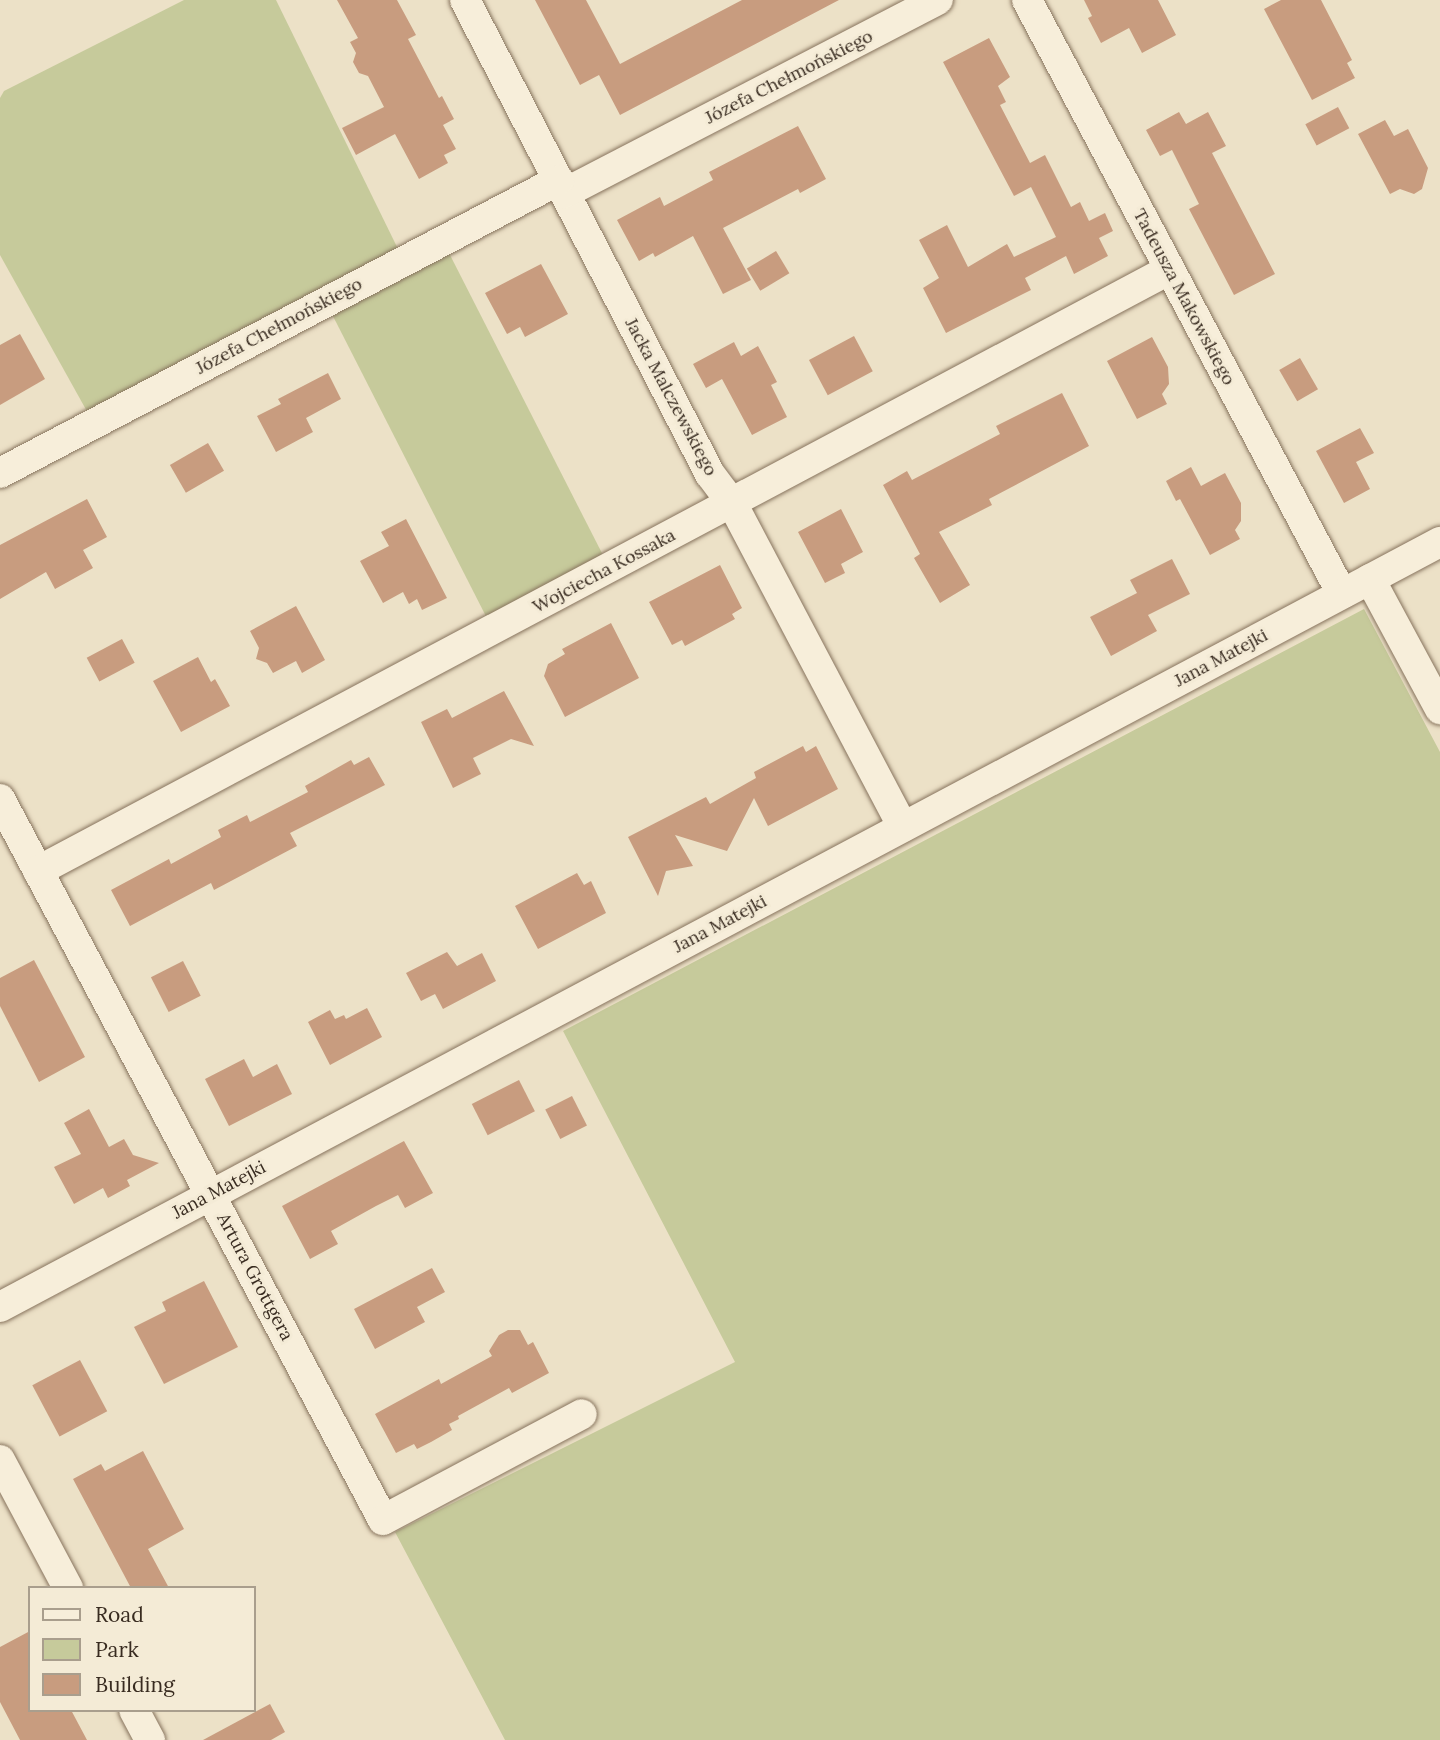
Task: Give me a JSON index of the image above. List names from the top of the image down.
{
  "streets": {
    "street": [
      "Józefa Chełmońskiego",
      "Tadeusza Makowskiego",
      "Jacka Malczewskiego",
      "Wojciecha Kossaka",
      "Jana Matejki",
      "Artura Grottgera"
    ]
  },
  "crossings": [
    ["Józefa Chełmońskiego", "Jacka Malczewskiego"],
    ["Tadeusza Makowskiego", "Wojciecha Kossaka"],
    ["Tadeusza Makowskiego", "Jana Matejki"],
    ["Jacka Malczewskiego", "Wojciecha Kossaka"],
    ["Jacka Malczewskiego", "Jana Matejki"],
    ["Wojciecha Kossaka", "Artura Grottgera"],
    ["Jana Matejki", "Artura Grottgera"]
  ],
  "legend": ["Road", "Park", "Building"]
}
